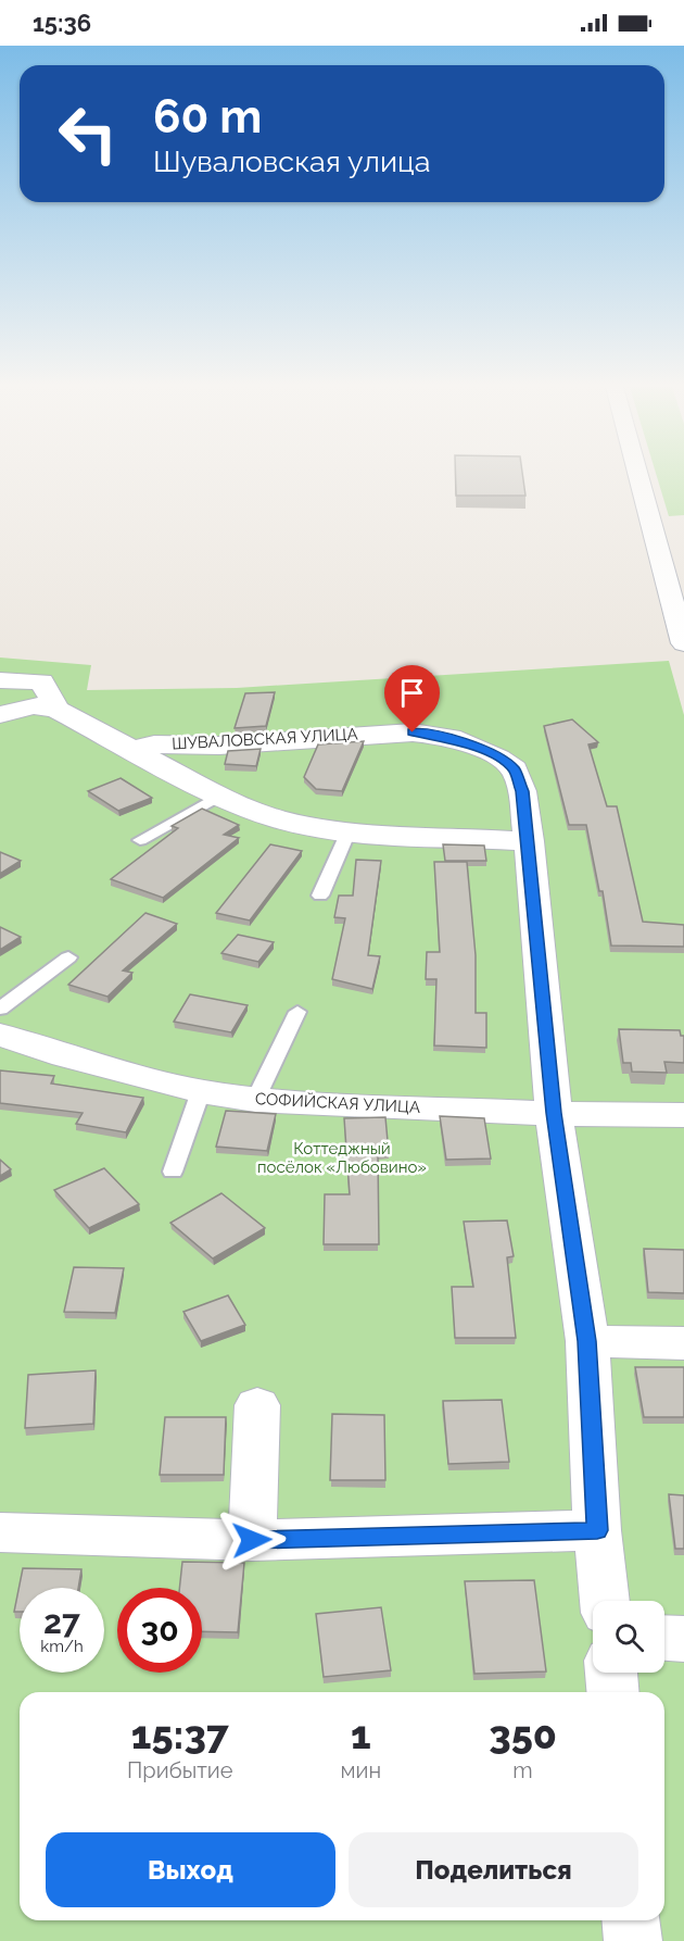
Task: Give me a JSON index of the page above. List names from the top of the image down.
{
  "streets": {
    "street": ["ШУВАЛОВСКАЯ УЛИЦА", "СОФИЙСКАЯ УЛИЦА"]
  },
  "crossings": [
    ["ШУВАЛОВСКАЯ УЛИЦА", "СОФИЙСКАЯ УЛИЦА"]
  ],
  "parks": ["Коттеджный посёлок «Любовино»"],
  "page": {
    "status": "15:36",
    "turn": ["60 m", "Шуваловская улица"],
    "speed": "27 km/h",
    "limit": "30",
    "eta": [
      "15:37",
      "Прибытие",
      "1",
      "мин",
      "350",
      "m"
    ],
    "buttons": ["Выход", "Поделиться"]
  }
}
